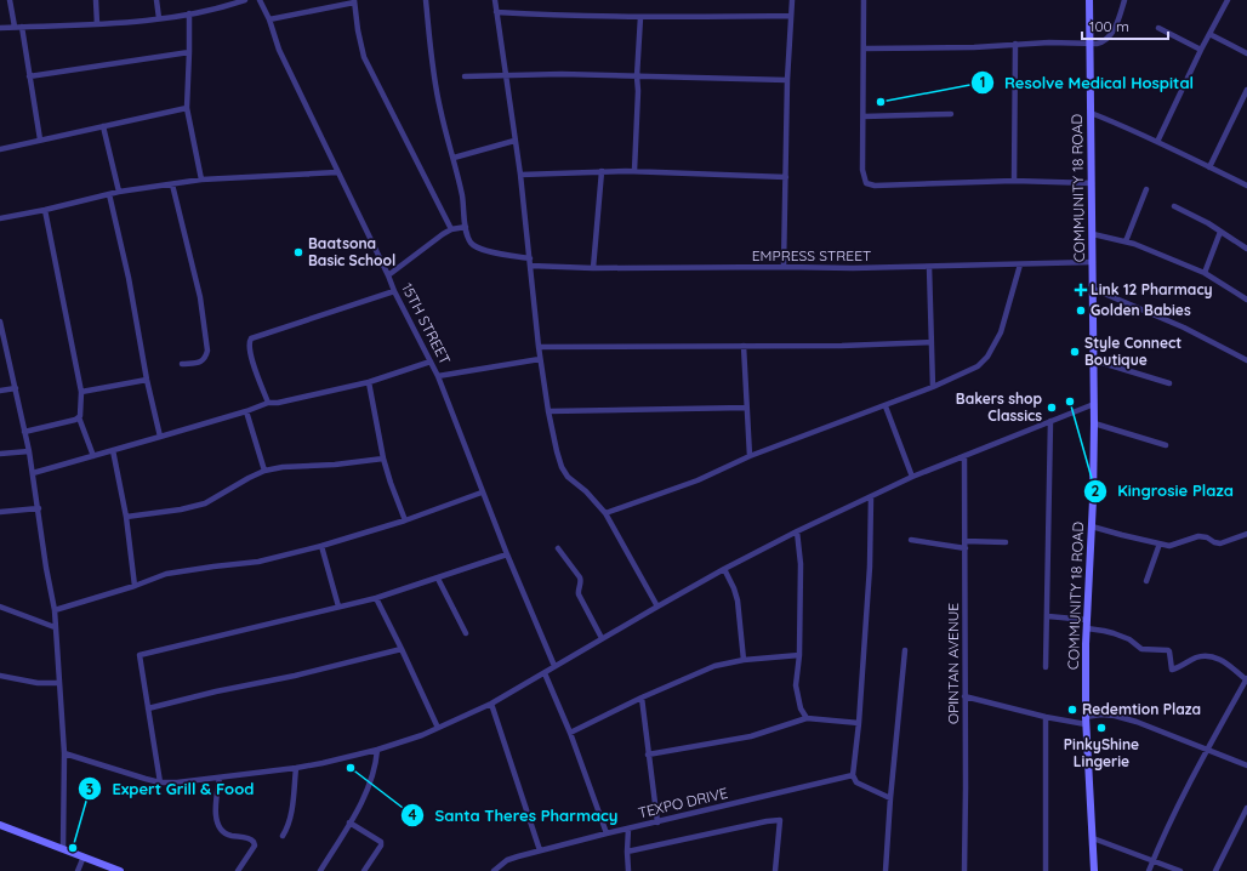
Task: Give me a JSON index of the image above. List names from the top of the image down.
{
  "streets": {
    "main road": ["COMMUNITY 18 ROAD"],
    "street": [
      "EMPRESS STREET",
      "15TH STREET",
      "OPINTAN AVENUE",
      "TEXPO DRIVE"
    ]
  },
  "crossings": [
    ["COMMUNITY 18 ROAD", "EMPRESS STREET"]
  ],
  "places": {
    "other": [
      "Resolve Medical Hospital",
      "Baatsona Basic School",
      "Golden Babies",
      "Style Connect Boutique",
      "Kingrosie Plaza",
      "Bakers shop Classics",
      "Redemtion Plaza",
      "PinkyShine Lingerie",
      "Santa Theres Pharmacy",
      "Expert Grill & Food"
    ],
    "health": ["Link 12 Pharmacy"]
  },
  "scale_bar": "100 m"
}
